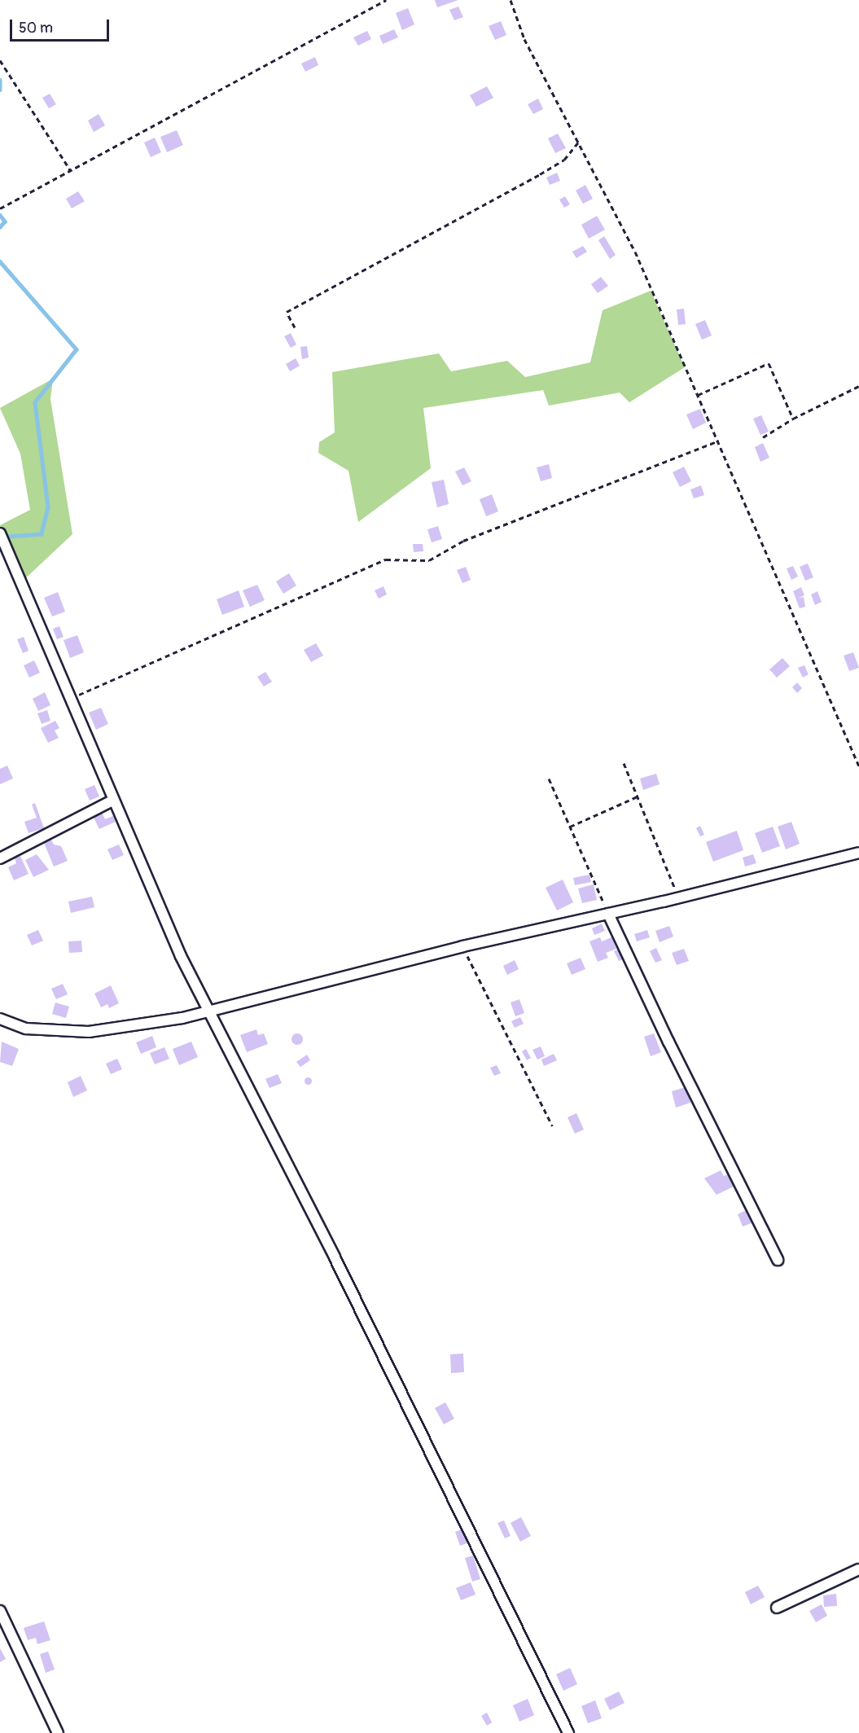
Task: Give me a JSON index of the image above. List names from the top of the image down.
{
  "scale_bar": "50 m"
}
